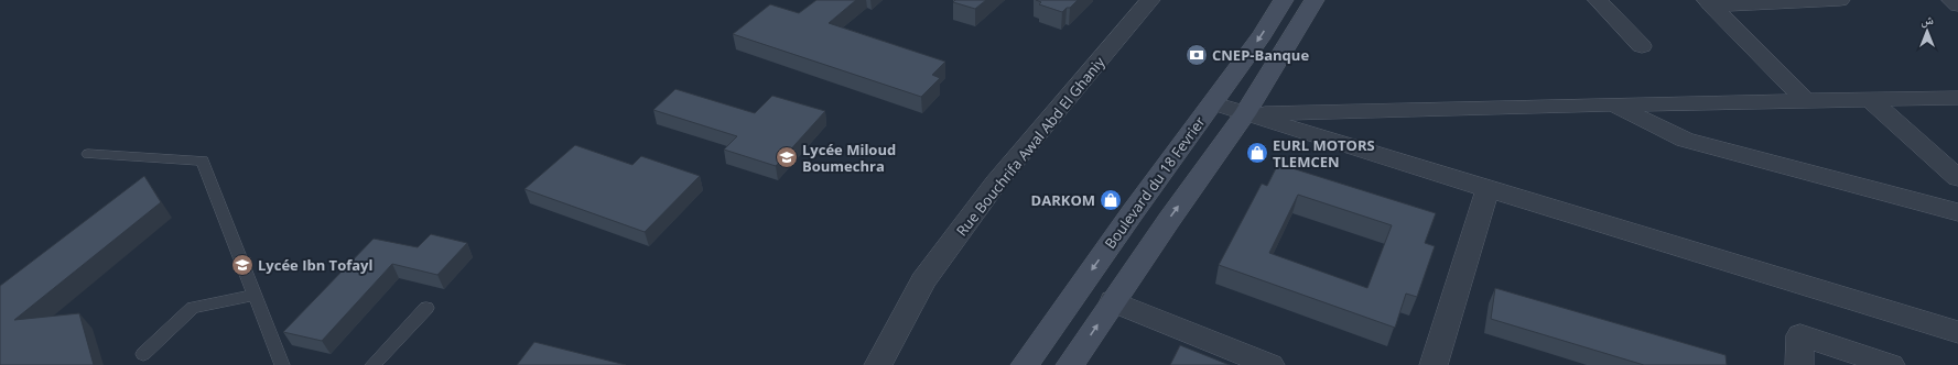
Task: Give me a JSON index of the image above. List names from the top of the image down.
{
  "streets": {
    "main road": ["Boulevard du 18 Fevrier"],
    "street": ["Rue Bouchrifa Awal Abd El Ghaniy"]
  },
  "places": {
    "bank": ["CNEP-Banque"],
    "shop": ["EURL MOTORS TLEMCEN", "DARKOM"],
    "school or university": ["Lycée Miloud Boumechra", "Lycée Ibn Tofayl"]
  },
  "north": "top"
}
